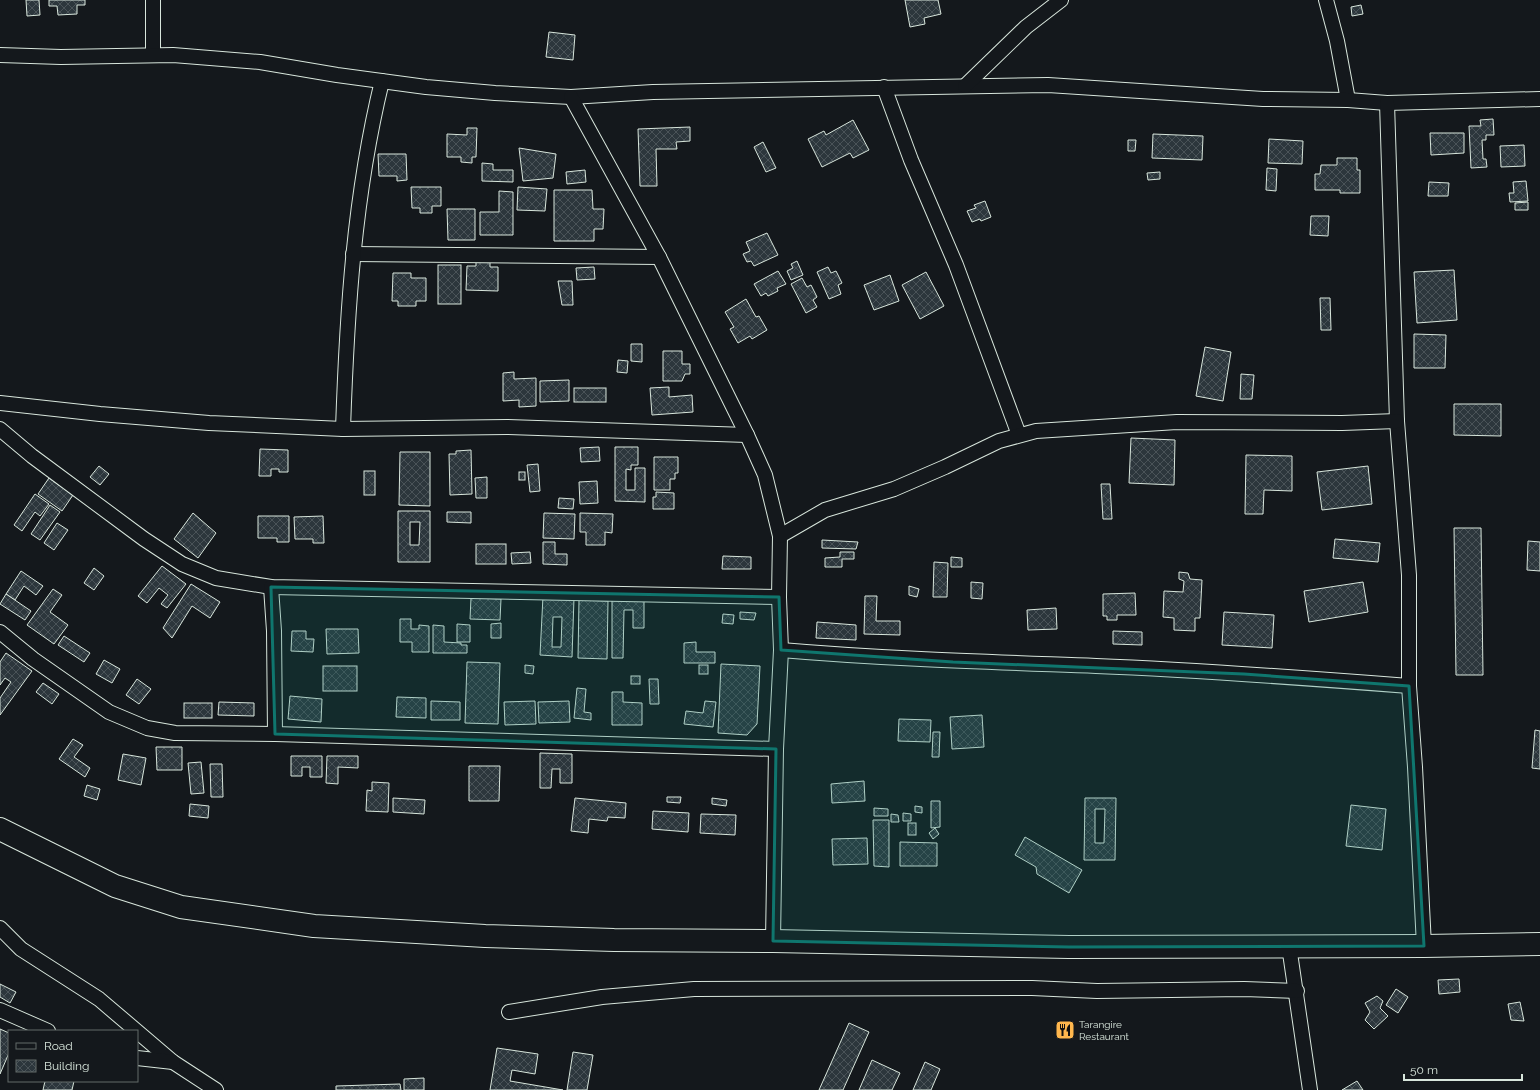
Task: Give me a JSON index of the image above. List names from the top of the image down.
{
  "places": {
    "restaurant": ["Tarangire Restaurant"]
  },
  "legend": ["Road", "Building"],
  "scale_bar": "50 m"
}
